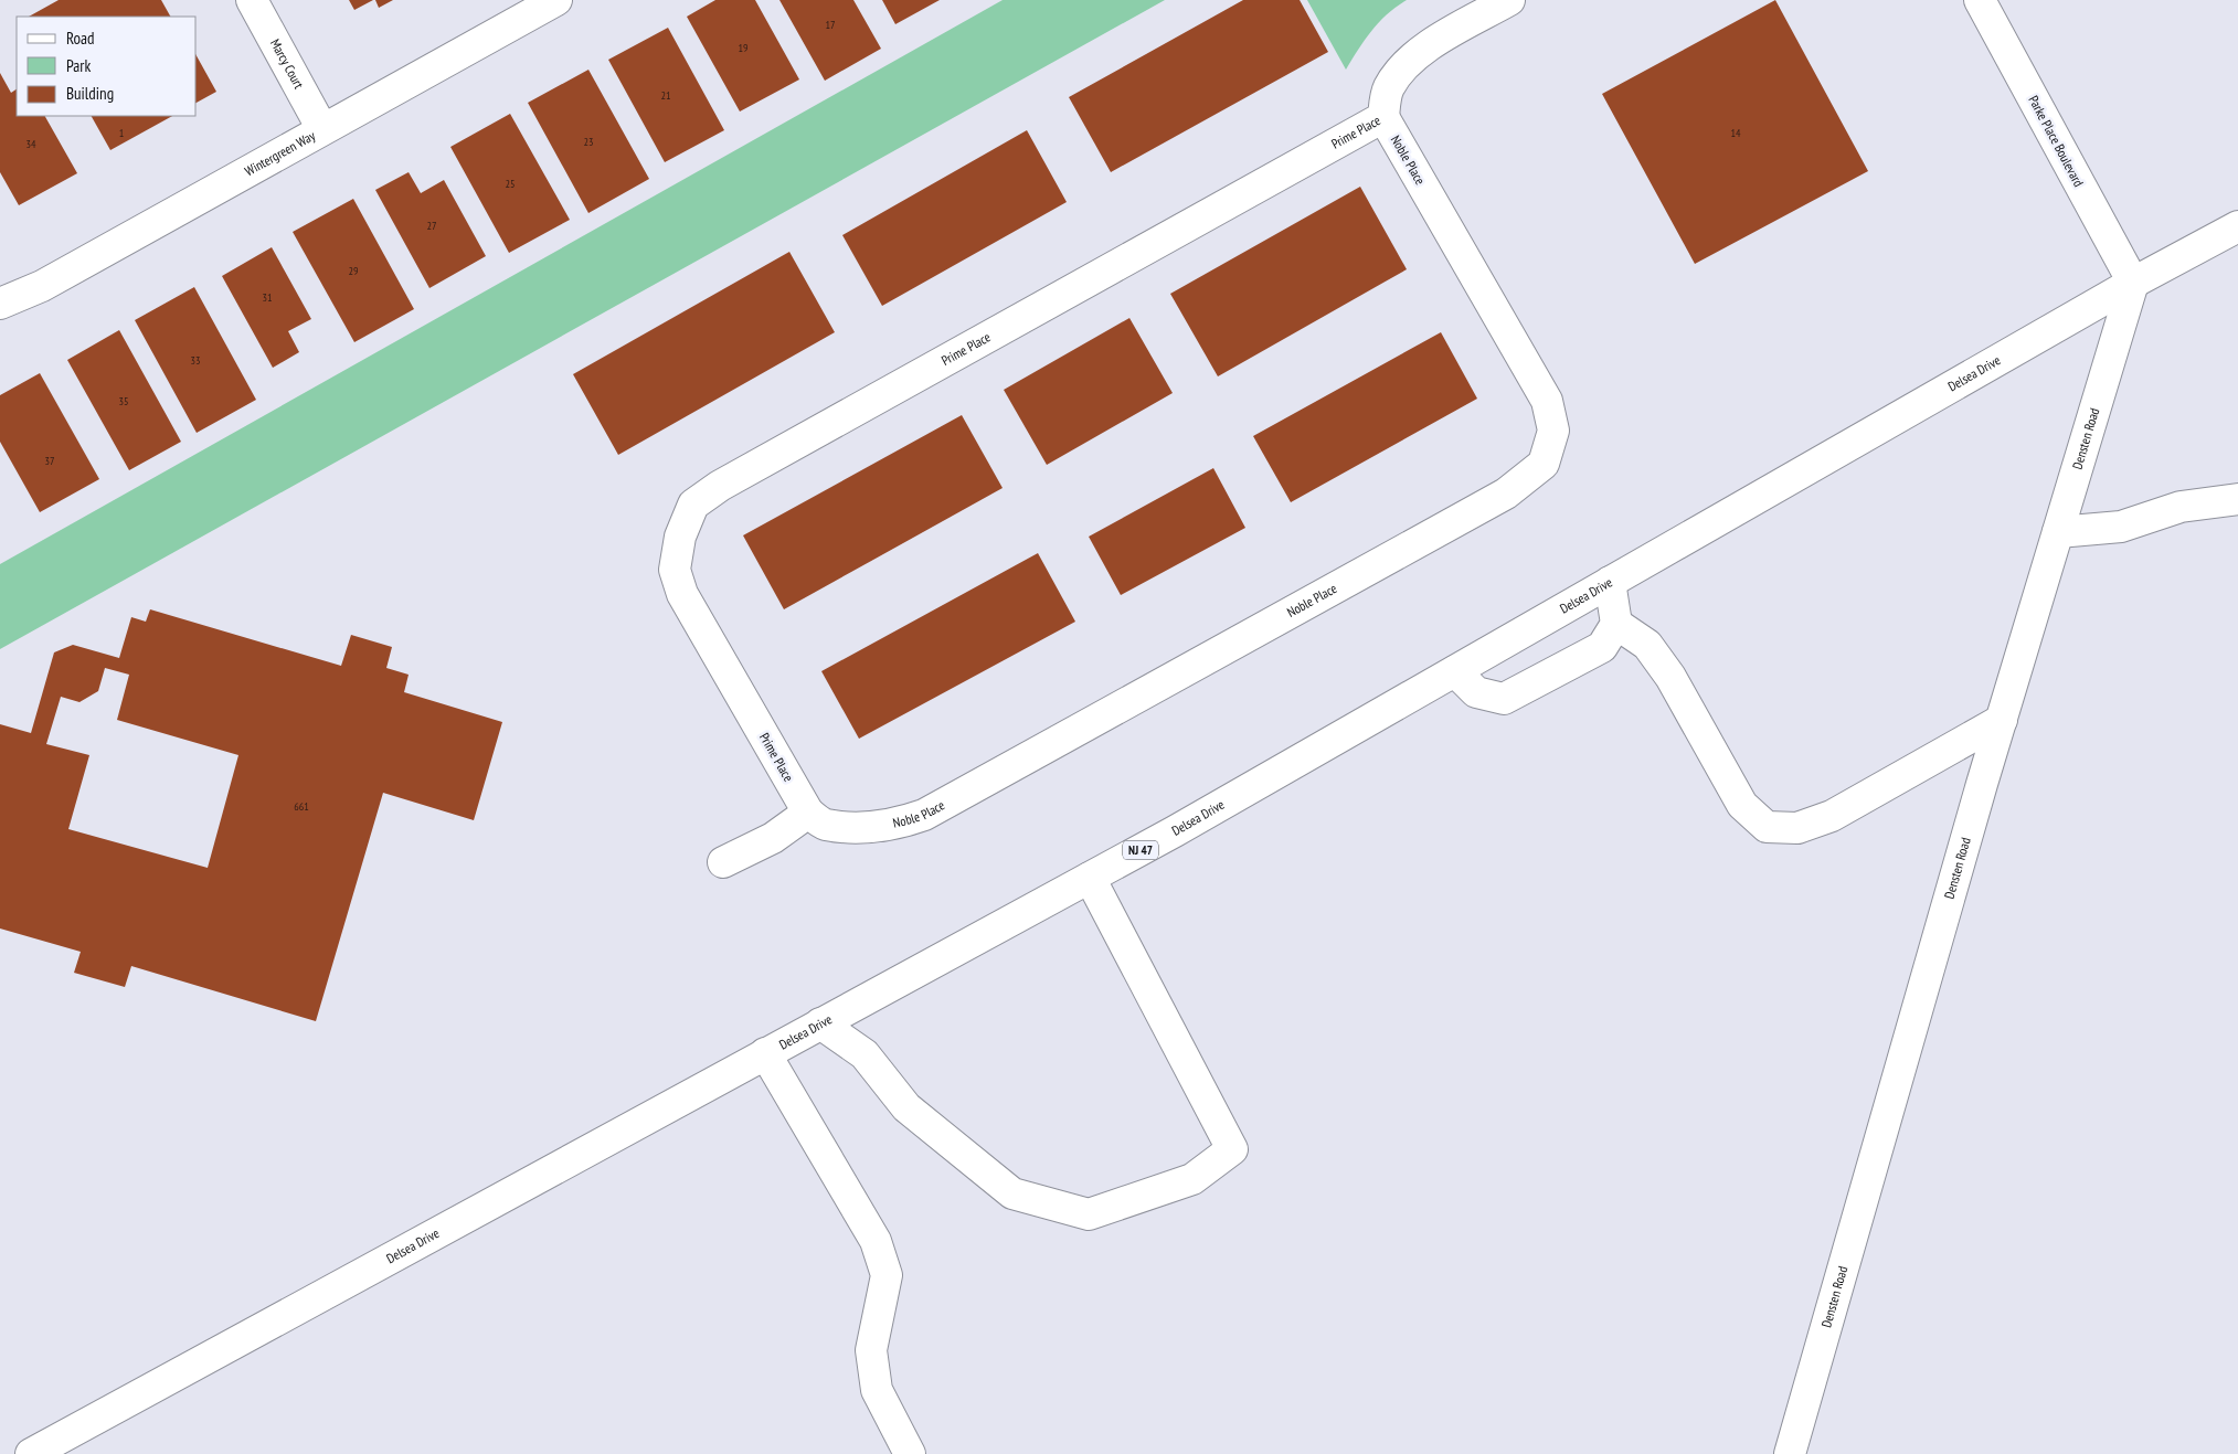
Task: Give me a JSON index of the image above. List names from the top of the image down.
{
  "streets": {
    "street": [
      "Marcy Court",
      "Prime Place",
      "Parke Place Boulevard",
      "Wintergreen Way",
      "Noble Place",
      "Delsea Drive",
      "Densten Road",
      "NJ 47"
    ]
  },
  "crossings": [
    ["Marcy Court", "Wintergreen Way"],
    ["Prime Place", "Noble Place"],
    ["Parke Place Boulevard", "Delsea Drive"],
    ["Parke Place Boulevard", "Densten Road"],
    ["Delsea Drive", "Densten Road"]
  ],
  "house_numbers": [
    "17",
    "19",
    "21",
    "1",
    "14",
    "23",
    "34",
    "25",
    "27",
    "29",
    "31",
    "33",
    "35",
    "37",
    "661"
  ],
  "legend": ["Road", "Park", "Building"]
}
